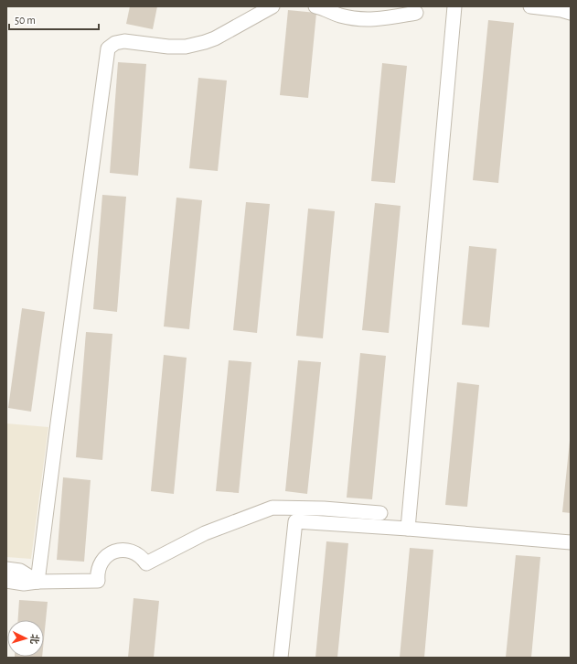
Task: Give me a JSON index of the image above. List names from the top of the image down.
{
  "scale_bar": "50 m",
  "north": "right"
}
